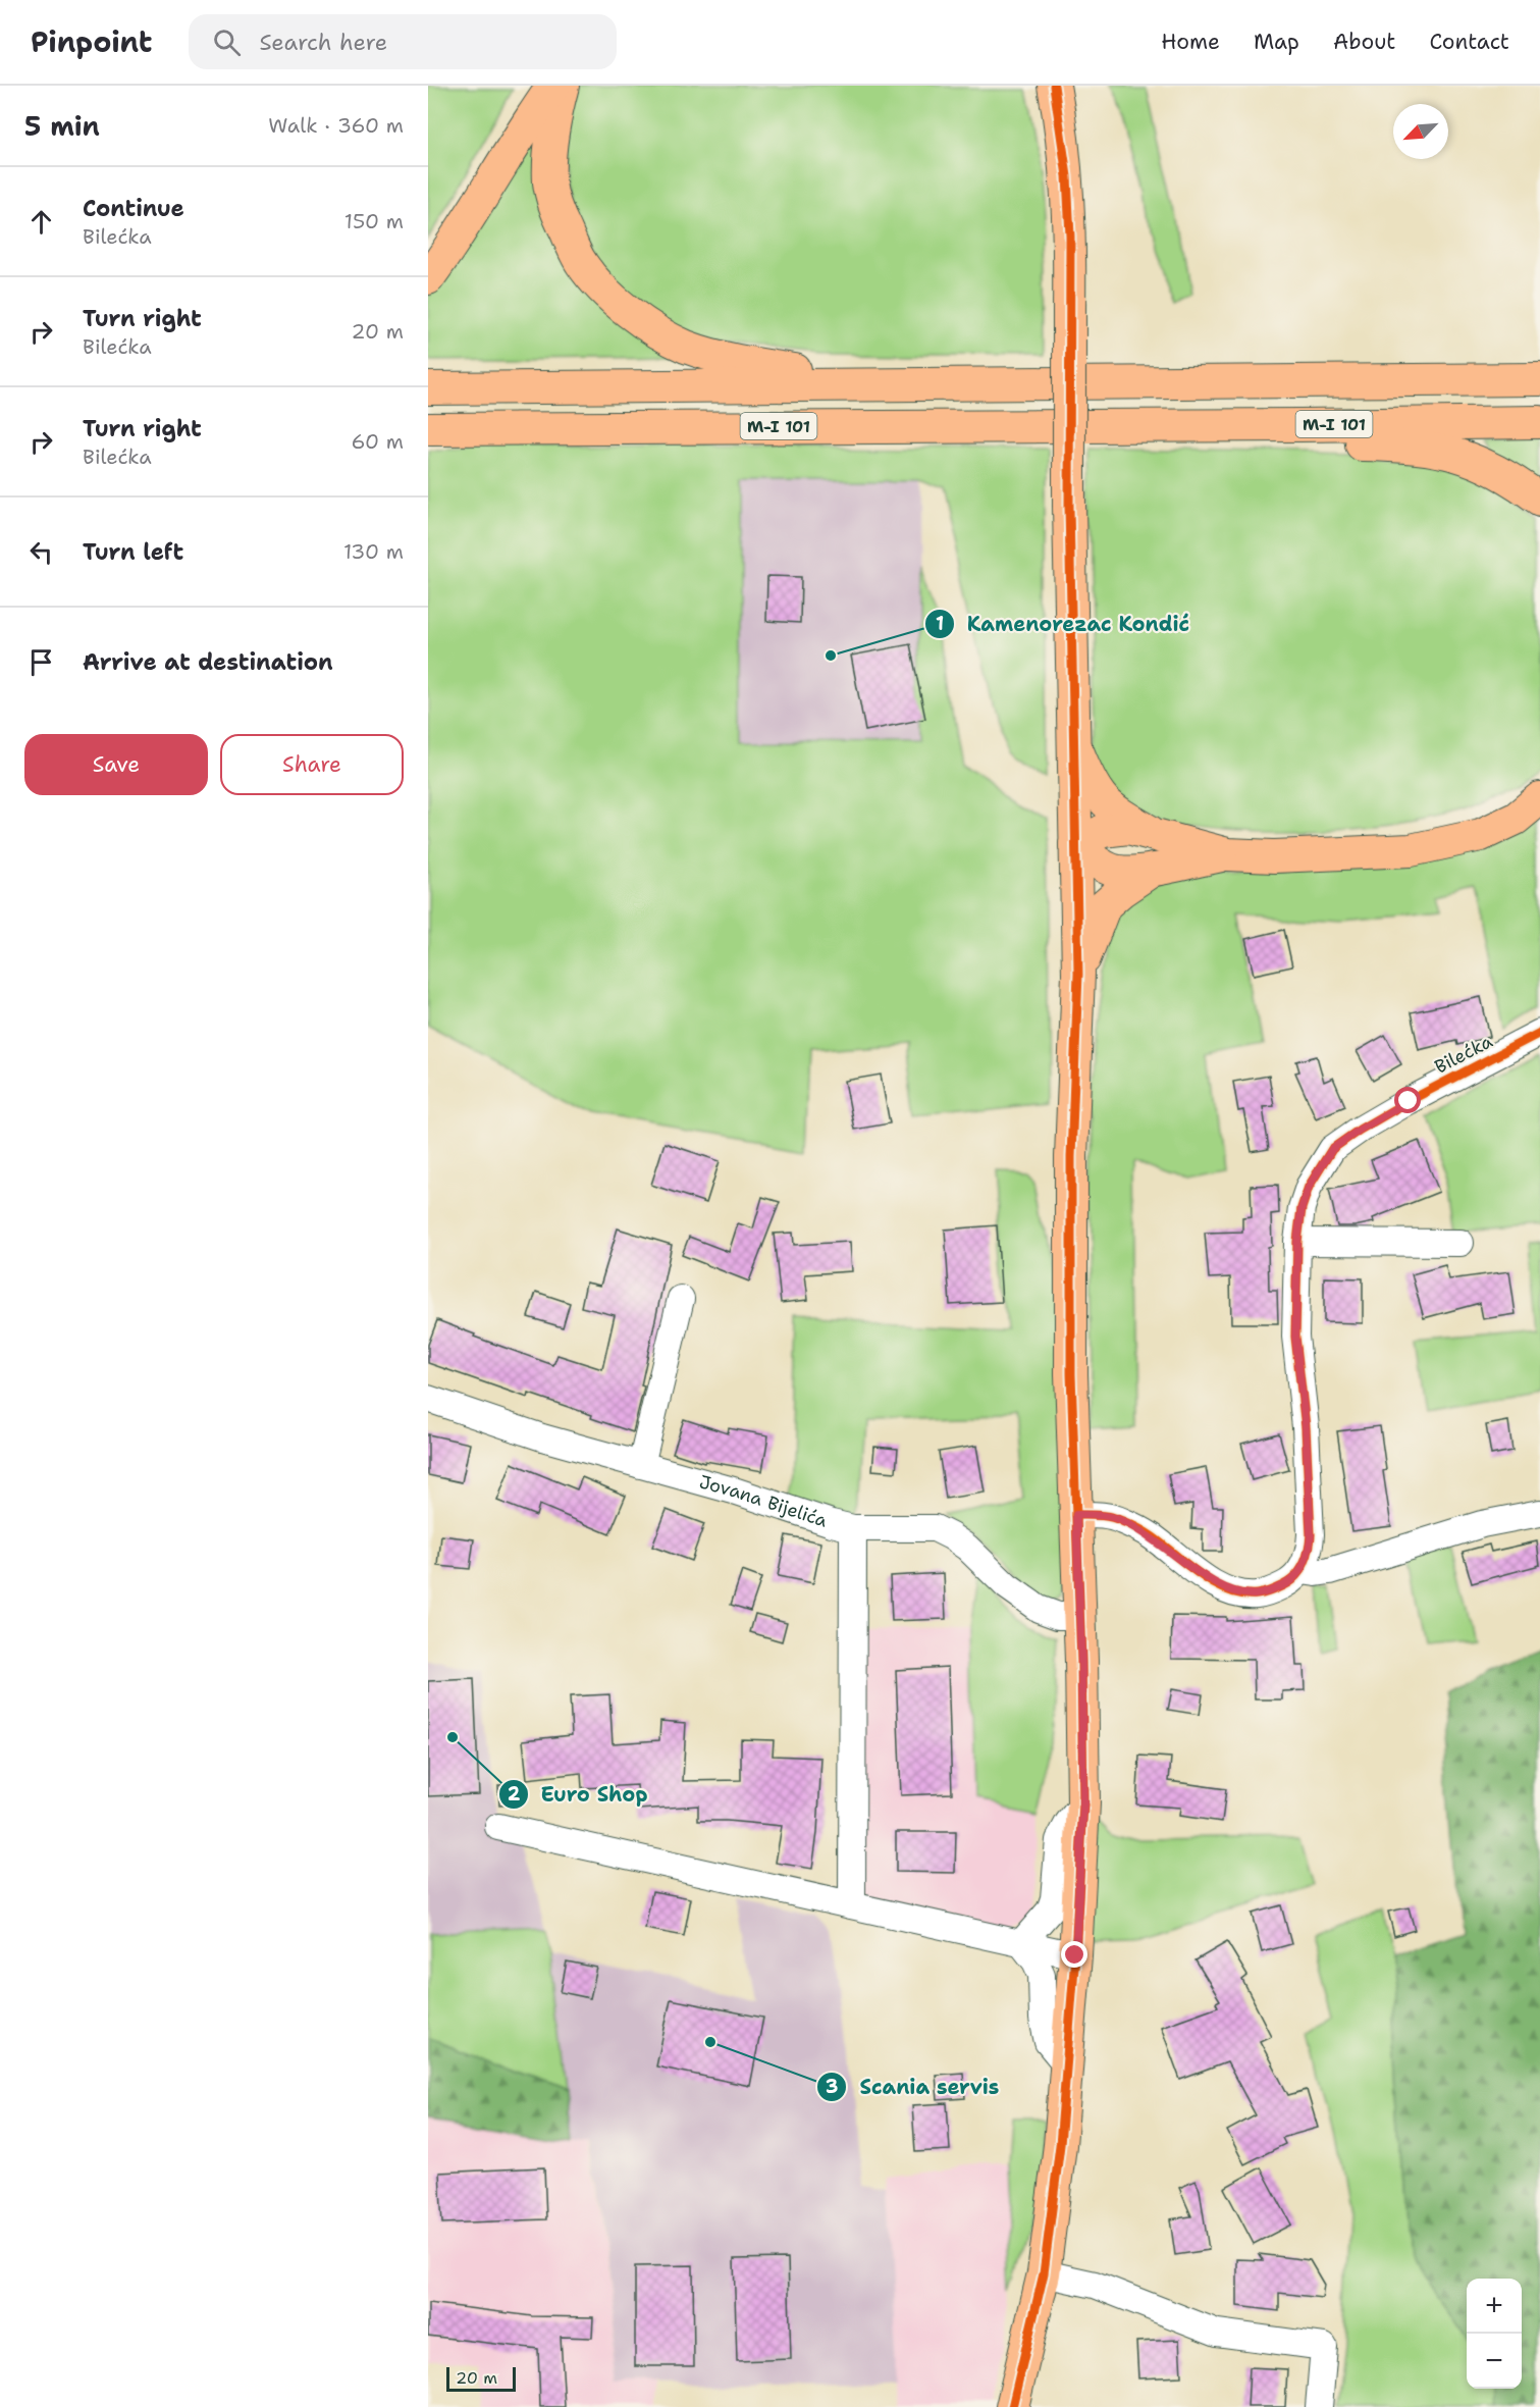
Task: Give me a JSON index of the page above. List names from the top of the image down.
{
  "streets": {
    "main road": ["M-I 101"],
    "street": ["Bilećka", "Jovana Bijelića"]
  },
  "places": ["Kamenorezac Kondić", "Euro Shop", "Scania servis"],
  "scale_bar": "20 m",
  "north": "bottom left",
  "page": {
    "header": "Pinpoint",
    "search": "Search here",
    "nav": [
      "Home",
      "Map",
      "About",
      "Contact"
    ],
    "heading": ["5 min", "Walk · 360 m"],
    "list": [
      ["Continue", "Bilećka", "150 m"],
      ["Turn right", "Bilećka", "20 m"],
      ["Turn right", "Bilećka", "60 m"],
      ["Turn left", "130 m"],
      "Arrive at destination"
    ],
    "buttons": ["Save", "Share"],
    "map_buttons": ["+", "−"],
    "scale": "20 m"
  }
}
